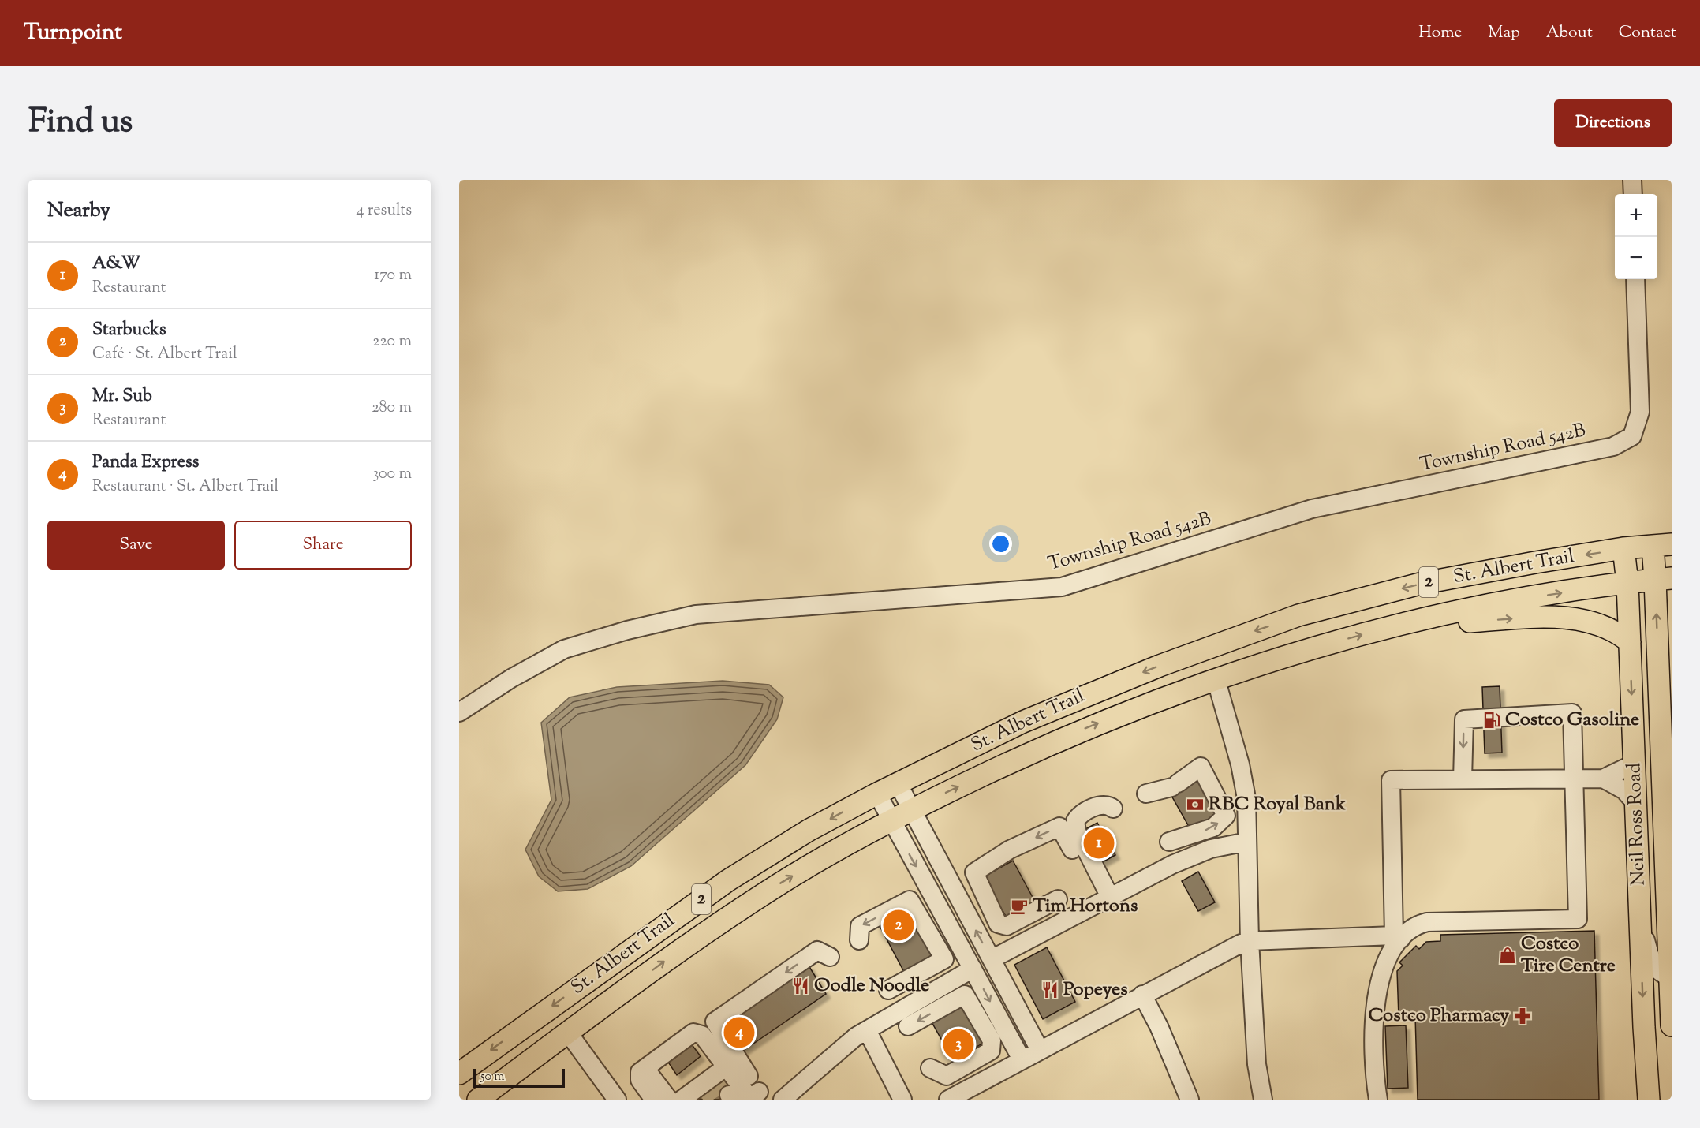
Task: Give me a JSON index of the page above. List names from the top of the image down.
{
  "streets": {
    "main road": ["St. Albert Trail", "2", "Neil Ross Road"],
    "street": ["Township Road 542B"]
  },
  "crossings": [
    ["St. Albert Trail", "Neil Ross Road"]
  ],
  "places": {
    "fuel station": ["Costco Gasoline"],
    "bank": ["RBC Royal Bank"],
    "cafe": ["Tim Hortons"],
    "shop": ["Costco Tire Centre"],
    "restaurant": ["Oodle Noodle", "Popeyes"],
    "pharmacy": ["Costco Pharmacy"]
  },
  "scale_bar": "50 m",
  "page": {
    "header": "Turnpoint",
    "nav": [
      "Home",
      "Map",
      "About",
      "Contact"
    ],
    "title": "Find us",
    "buttons": [
      "Directions",
      ["Save", "Share"]
    ],
    "heading": ["Nearby", "4 results"],
    "map_buttons": ["+", "−"],
    "list": [
      {
        "mark": "1",
        "name": "A&W",
        "note": "Restaurant",
        "value": "170 m"
      },
      {
        "mark": "2",
        "name": "Starbucks",
        "note": "Café · St. Albert Trail",
        "value": "220 m"
      },
      {
        "mark": "3",
        "name": "Mr. Sub",
        "note": "Restaurant",
        "value": "280 m"
      },
      {
        "mark": "4",
        "name": "Panda Express",
        "note": "Restaurant · St. Albert Trail",
        "value": "300 m"
      }
    ],
    "pins": [
      "1",
      "2",
      "4",
      "3"
    ],
    "scale": "50 m"
  }
}
